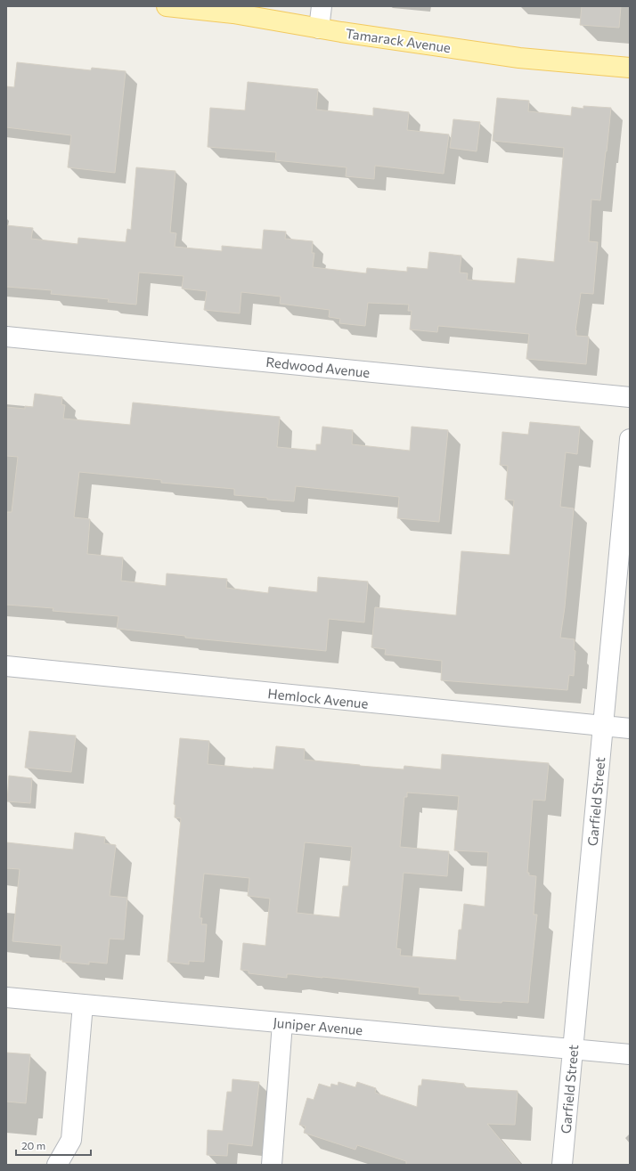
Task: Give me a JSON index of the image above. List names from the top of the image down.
{
  "streets": {
    "main road": ["Tamarack Avenue"],
    "street": [
      "Redwood Avenue",
      "Hemlock Avenue",
      "Garfield Street",
      "Juniper Avenue"
    ]
  },
  "crossings": [
    ["Hemlock Avenue", "Garfield Street"],
    ["Garfield Street", "Juniper Avenue"]
  ],
  "scale_bar": "20 m"
}
